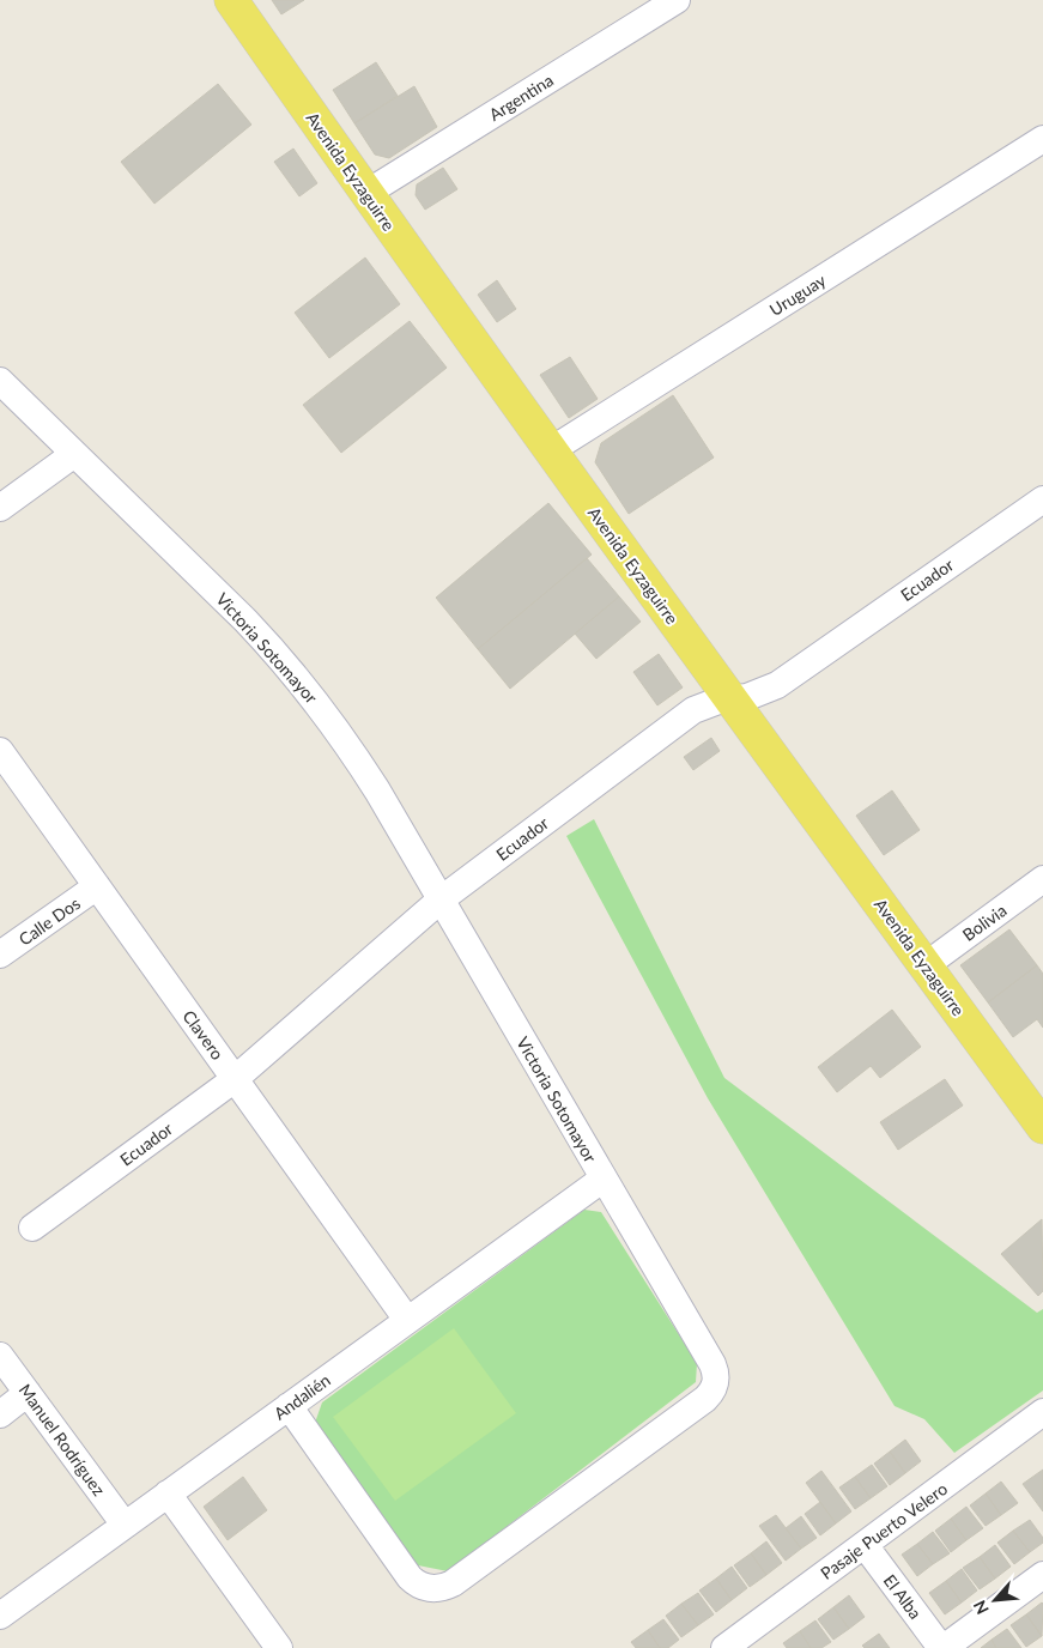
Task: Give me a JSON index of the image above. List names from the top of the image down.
{
  "streets": {
    "main road": ["Avenida Eyzaguirre"],
    "street": [
      "Argentina",
      "Uruguay",
      "Ecuador",
      "Victoria Sotomayor",
      "Calle Dos",
      "Bolivia",
      "Clavero",
      "Andalién",
      "Manuel Rodríguez",
      "Pasaje Puerto Velero",
      "El Alba"
    ]
  },
  "crossings": [
    ["Argentina", "Avenida Eyzaguirre"],
    ["Avenida Eyzaguirre", "Uruguay"],
    ["Avenida Eyzaguirre", "Ecuador"],
    ["Avenida Eyzaguirre", "Bolivia"],
    ["Ecuador", "Victoria Sotomayor"],
    ["Ecuador", "Clavero"],
    ["Victoria Sotomayor", "Andalién"],
    ["Calle Dos", "Clavero"],
    ["Clavero", "Andalién"],
    ["Andalién", "Manuel Rodríguez"],
    ["Pasaje Puerto Velero", "El Alba"]
  ],
  "north": "bottom left"
}
